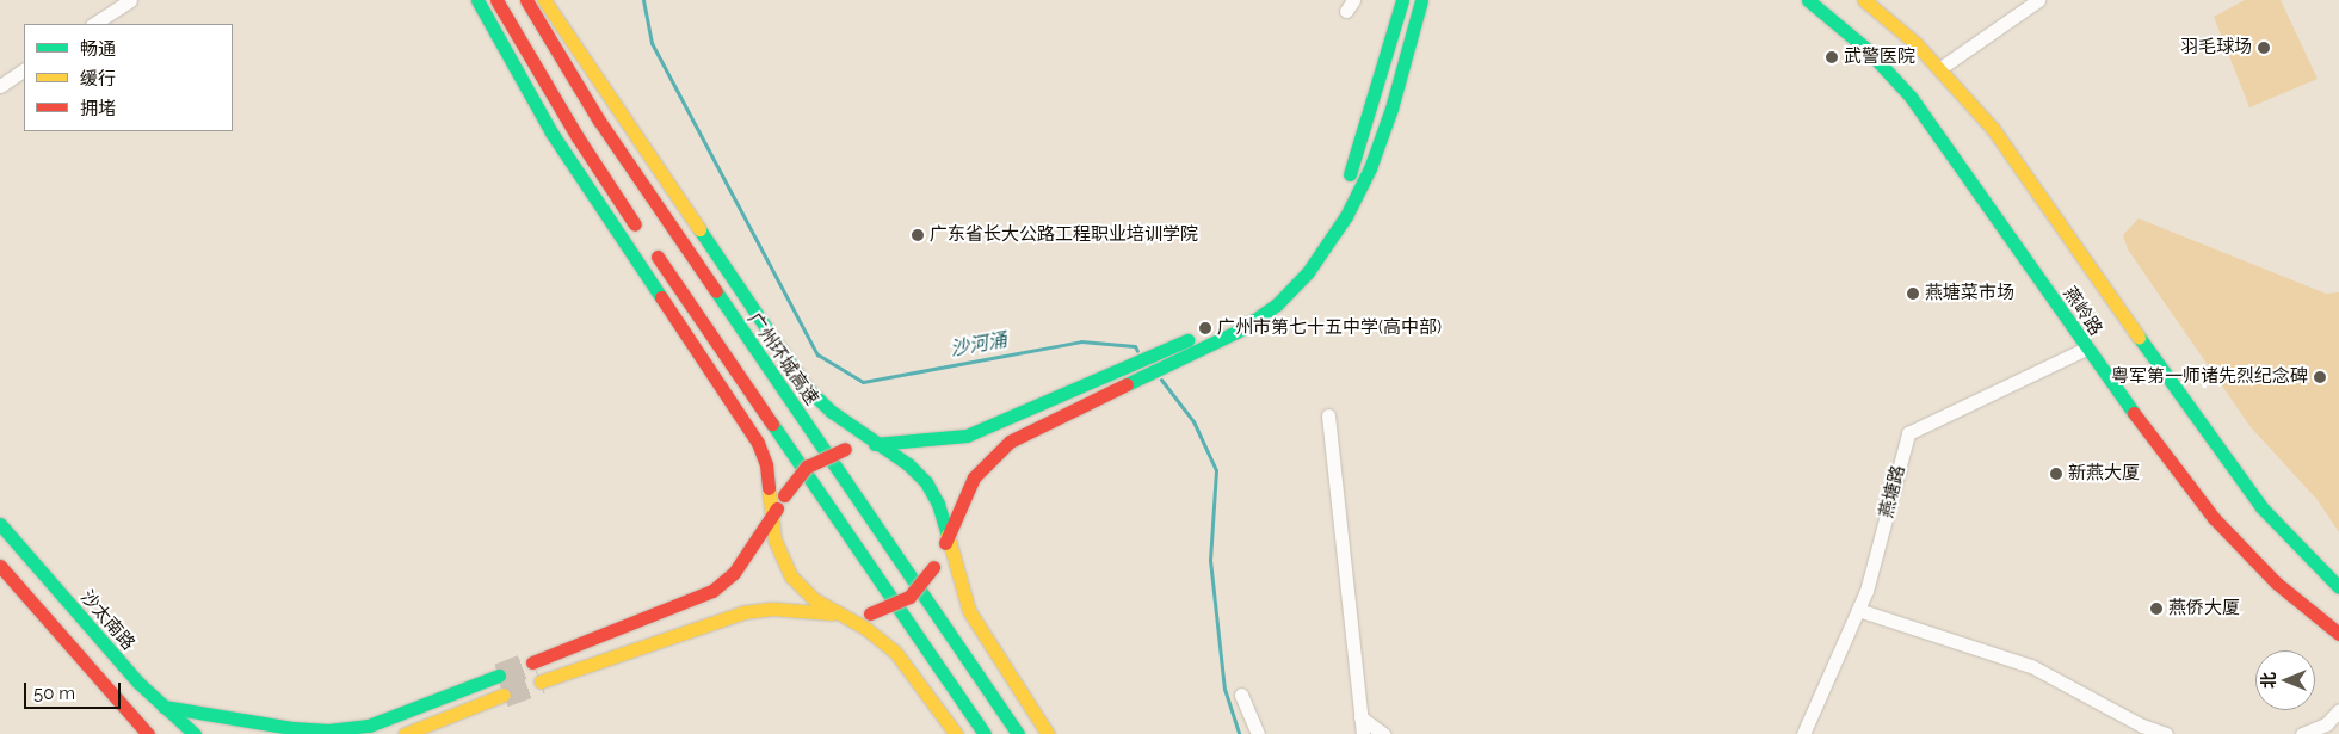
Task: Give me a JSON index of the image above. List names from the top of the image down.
{
  "streets": {
    "main road": ["燕岭路", "广州环城高速", "沙太南路"],
    "street": ["燕塘路"]
  },
  "crossings": [
    ["燕岭路", "燕塘路"]
  ],
  "water": ["沙河涌"],
  "places": [
    "羽毛球场",
    "武警医院",
    "广东省长大公路工程职业培训学院",
    "燕塘菜市场",
    "广州市第七十五中学(高中部)",
    "粤军第一师诸先烈纪念碑",
    "新燕大厦",
    "燕侨大厦"
  ],
  "legend": ["畅通", "缓行", "拥堵"],
  "scale_bar": "50 m",
  "north": "left"
}
